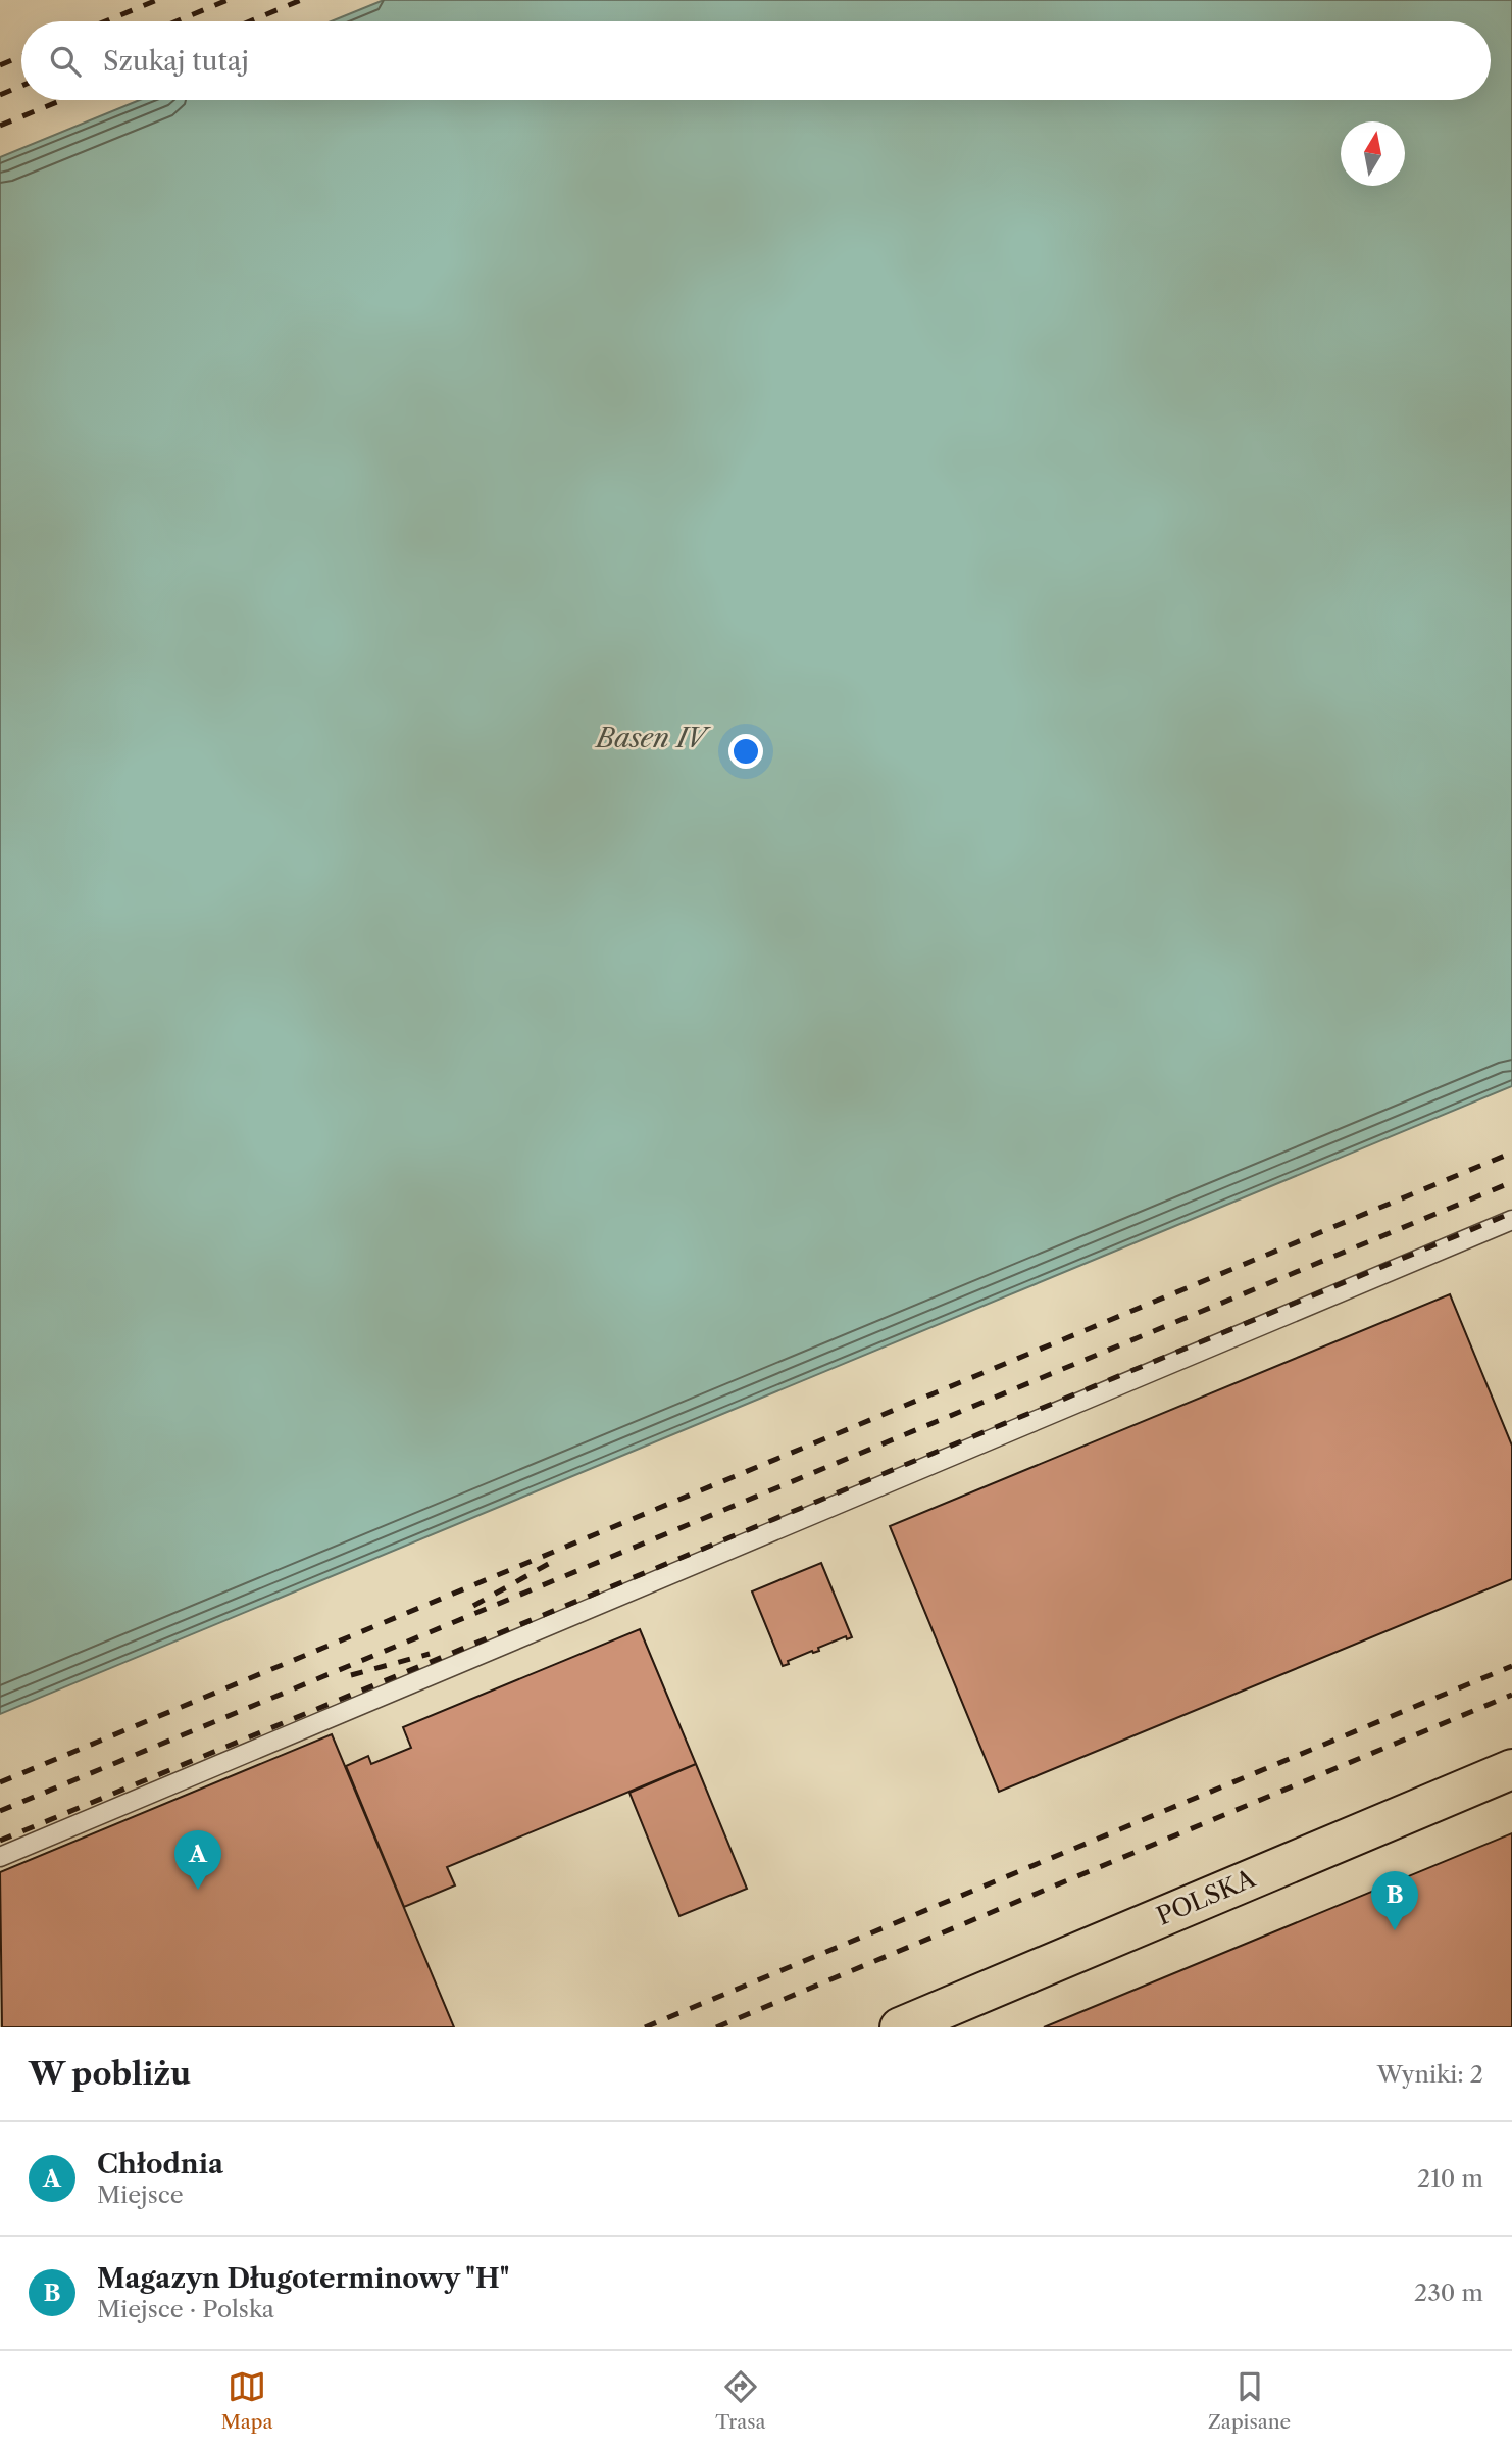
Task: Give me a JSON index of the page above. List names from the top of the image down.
{
  "streets": {
    "highway": ["POLSKA"]
  },
  "water": ["Basen IV"],
  "north": "top",
  "page": {
    "search": "Szukaj tutaj",
    "pins": ["A", "B"],
    "heading": ["W pobliżu", "Wyniki: 2"],
    "list": [
      {
        "mark": "A",
        "name": "Chłodnia",
        "note": "Miejsce",
        "value": "210 m"
      },
      {
        "mark": "B",
        "name": "Magazyn Długoterminowy \"H\"",
        "note": "Miejsce · Polska",
        "value": "230 m"
      }
    ],
    "nav": ["Mapa", "Trasa", "Zapisane"]
  }
}
